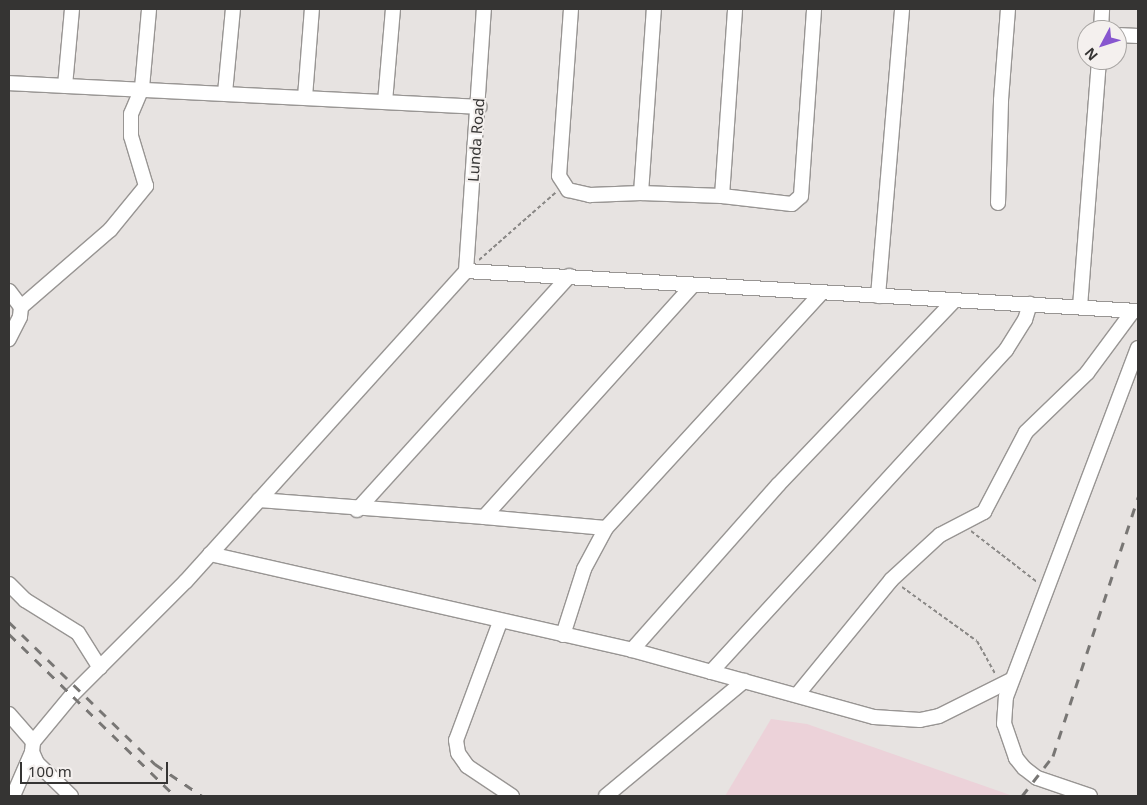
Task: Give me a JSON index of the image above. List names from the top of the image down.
{
  "streets": {
    "street": ["Lunda Road"]
  },
  "scale_bar": "100 m",
  "north": "bottom left"
}
